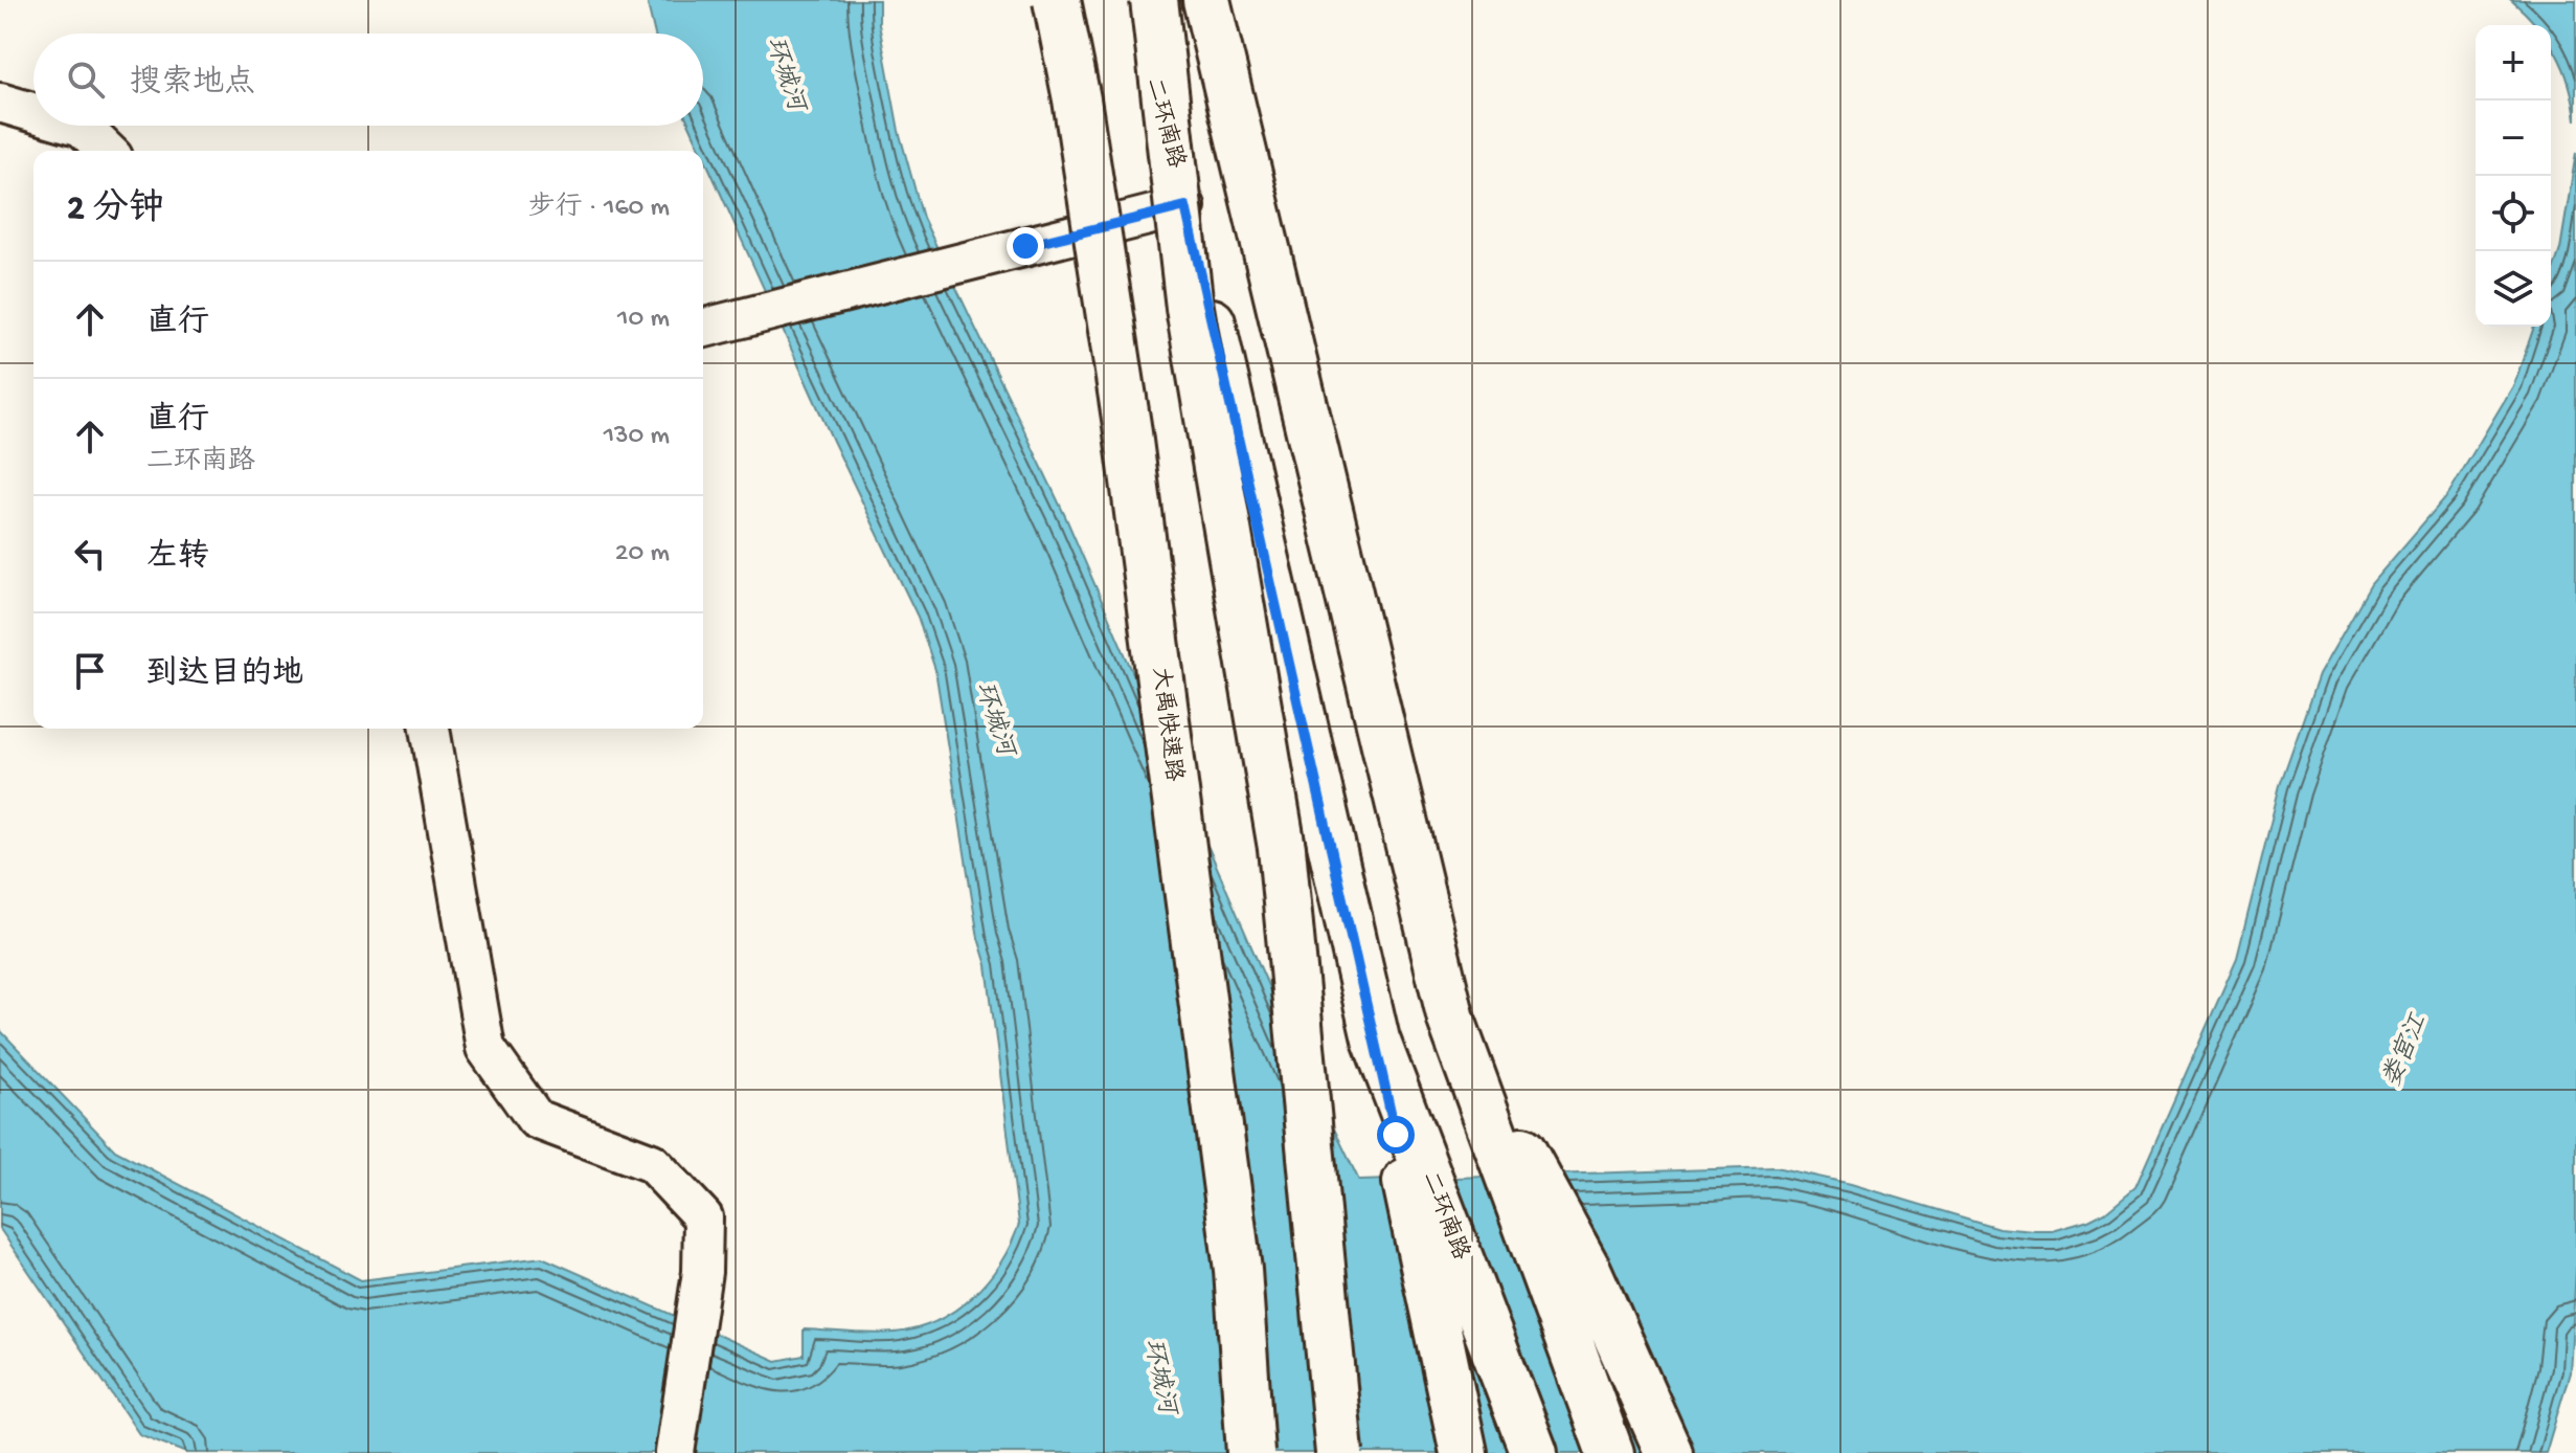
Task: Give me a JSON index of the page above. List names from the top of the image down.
{
  "streets": {
    "main road": ["二环南路", "大禹快速路"]
  },
  "water": ["环城河", "娄宫江"],
  "page": {
    "map_buttons": ["+", "−"],
    "search": "搜索地点",
    "heading": ["2 分钟", "步行 · 160 m"],
    "list": [
      ["直行", "10 m"],
      ["直行", "二环南路", "130 m"],
      ["左转", "20 m"],
      "到达目的地"
    ]
  }
}
